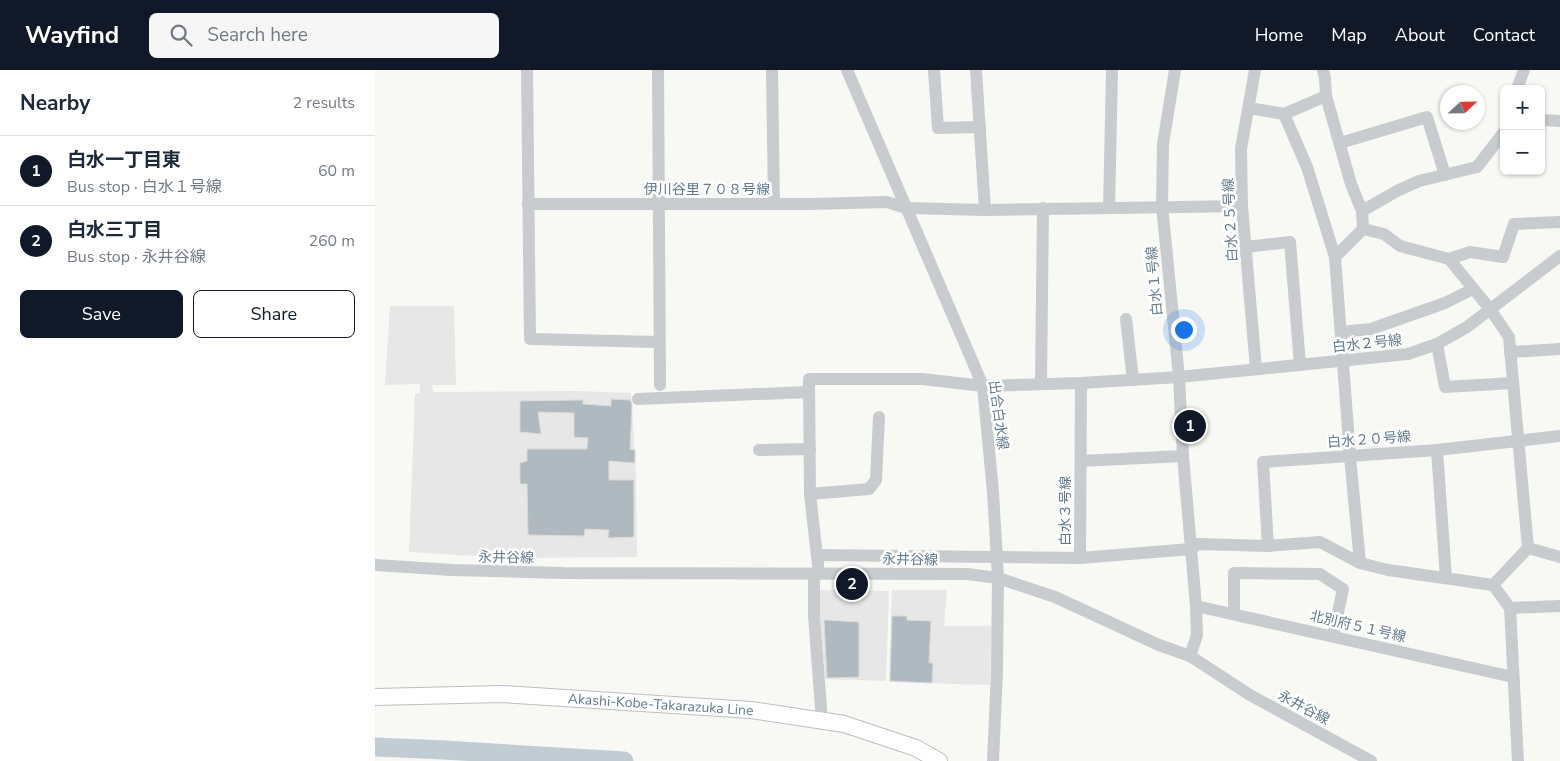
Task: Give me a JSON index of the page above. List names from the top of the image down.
{
  "streets": {
    "main road": ["Akashi-Kobe-Takarazuka Line"],
    "street": [
      "伊川谷里７０８号線",
      "白水２５号線",
      "白水１号線",
      "白水２号線",
      "出合白水線",
      "白水２０号線",
      "白水３号線",
      "永井谷線",
      "北別府５１号線"
    ]
  },
  "crossings": [
    ["伊川谷里７０８号線", "白水２５号線"],
    ["伊川谷里７０８号線", "白水１号線"],
    ["伊川谷里７０８号線", "出合白水線"],
    ["白水２５号線", "白水２号線"],
    ["白水１号線", "白水２号線"],
    ["白水１号線", "白水３号線"],
    ["白水１号線", "永井谷線"],
    ["白水１号線", "北別府５１号線"],
    ["白水２号線", "出合白水線"],
    ["白水２号線", "白水３号線"],
    ["出合白水線", "永井谷線"]
  ],
  "north": "right",
  "page": {
    "header": "Wayfind",
    "search": "Search here",
    "nav": [
      "Home",
      "Map",
      "About",
      "Contact"
    ],
    "heading": ["Nearby", "2 results"],
    "map_buttons": ["+", "−"],
    "list": [
      {
        "mark": "1",
        "name": "白水一丁目東",
        "note": "Bus stop · 白水１号線",
        "value": "60 m"
      },
      {
        "mark": "2",
        "name": "白水三丁目",
        "note": "Bus stop · 永井谷線",
        "value": "260 m"
      }
    ],
    "buttons": ["Save", "Share"],
    "pins": ["1", "2"]
  }
}
